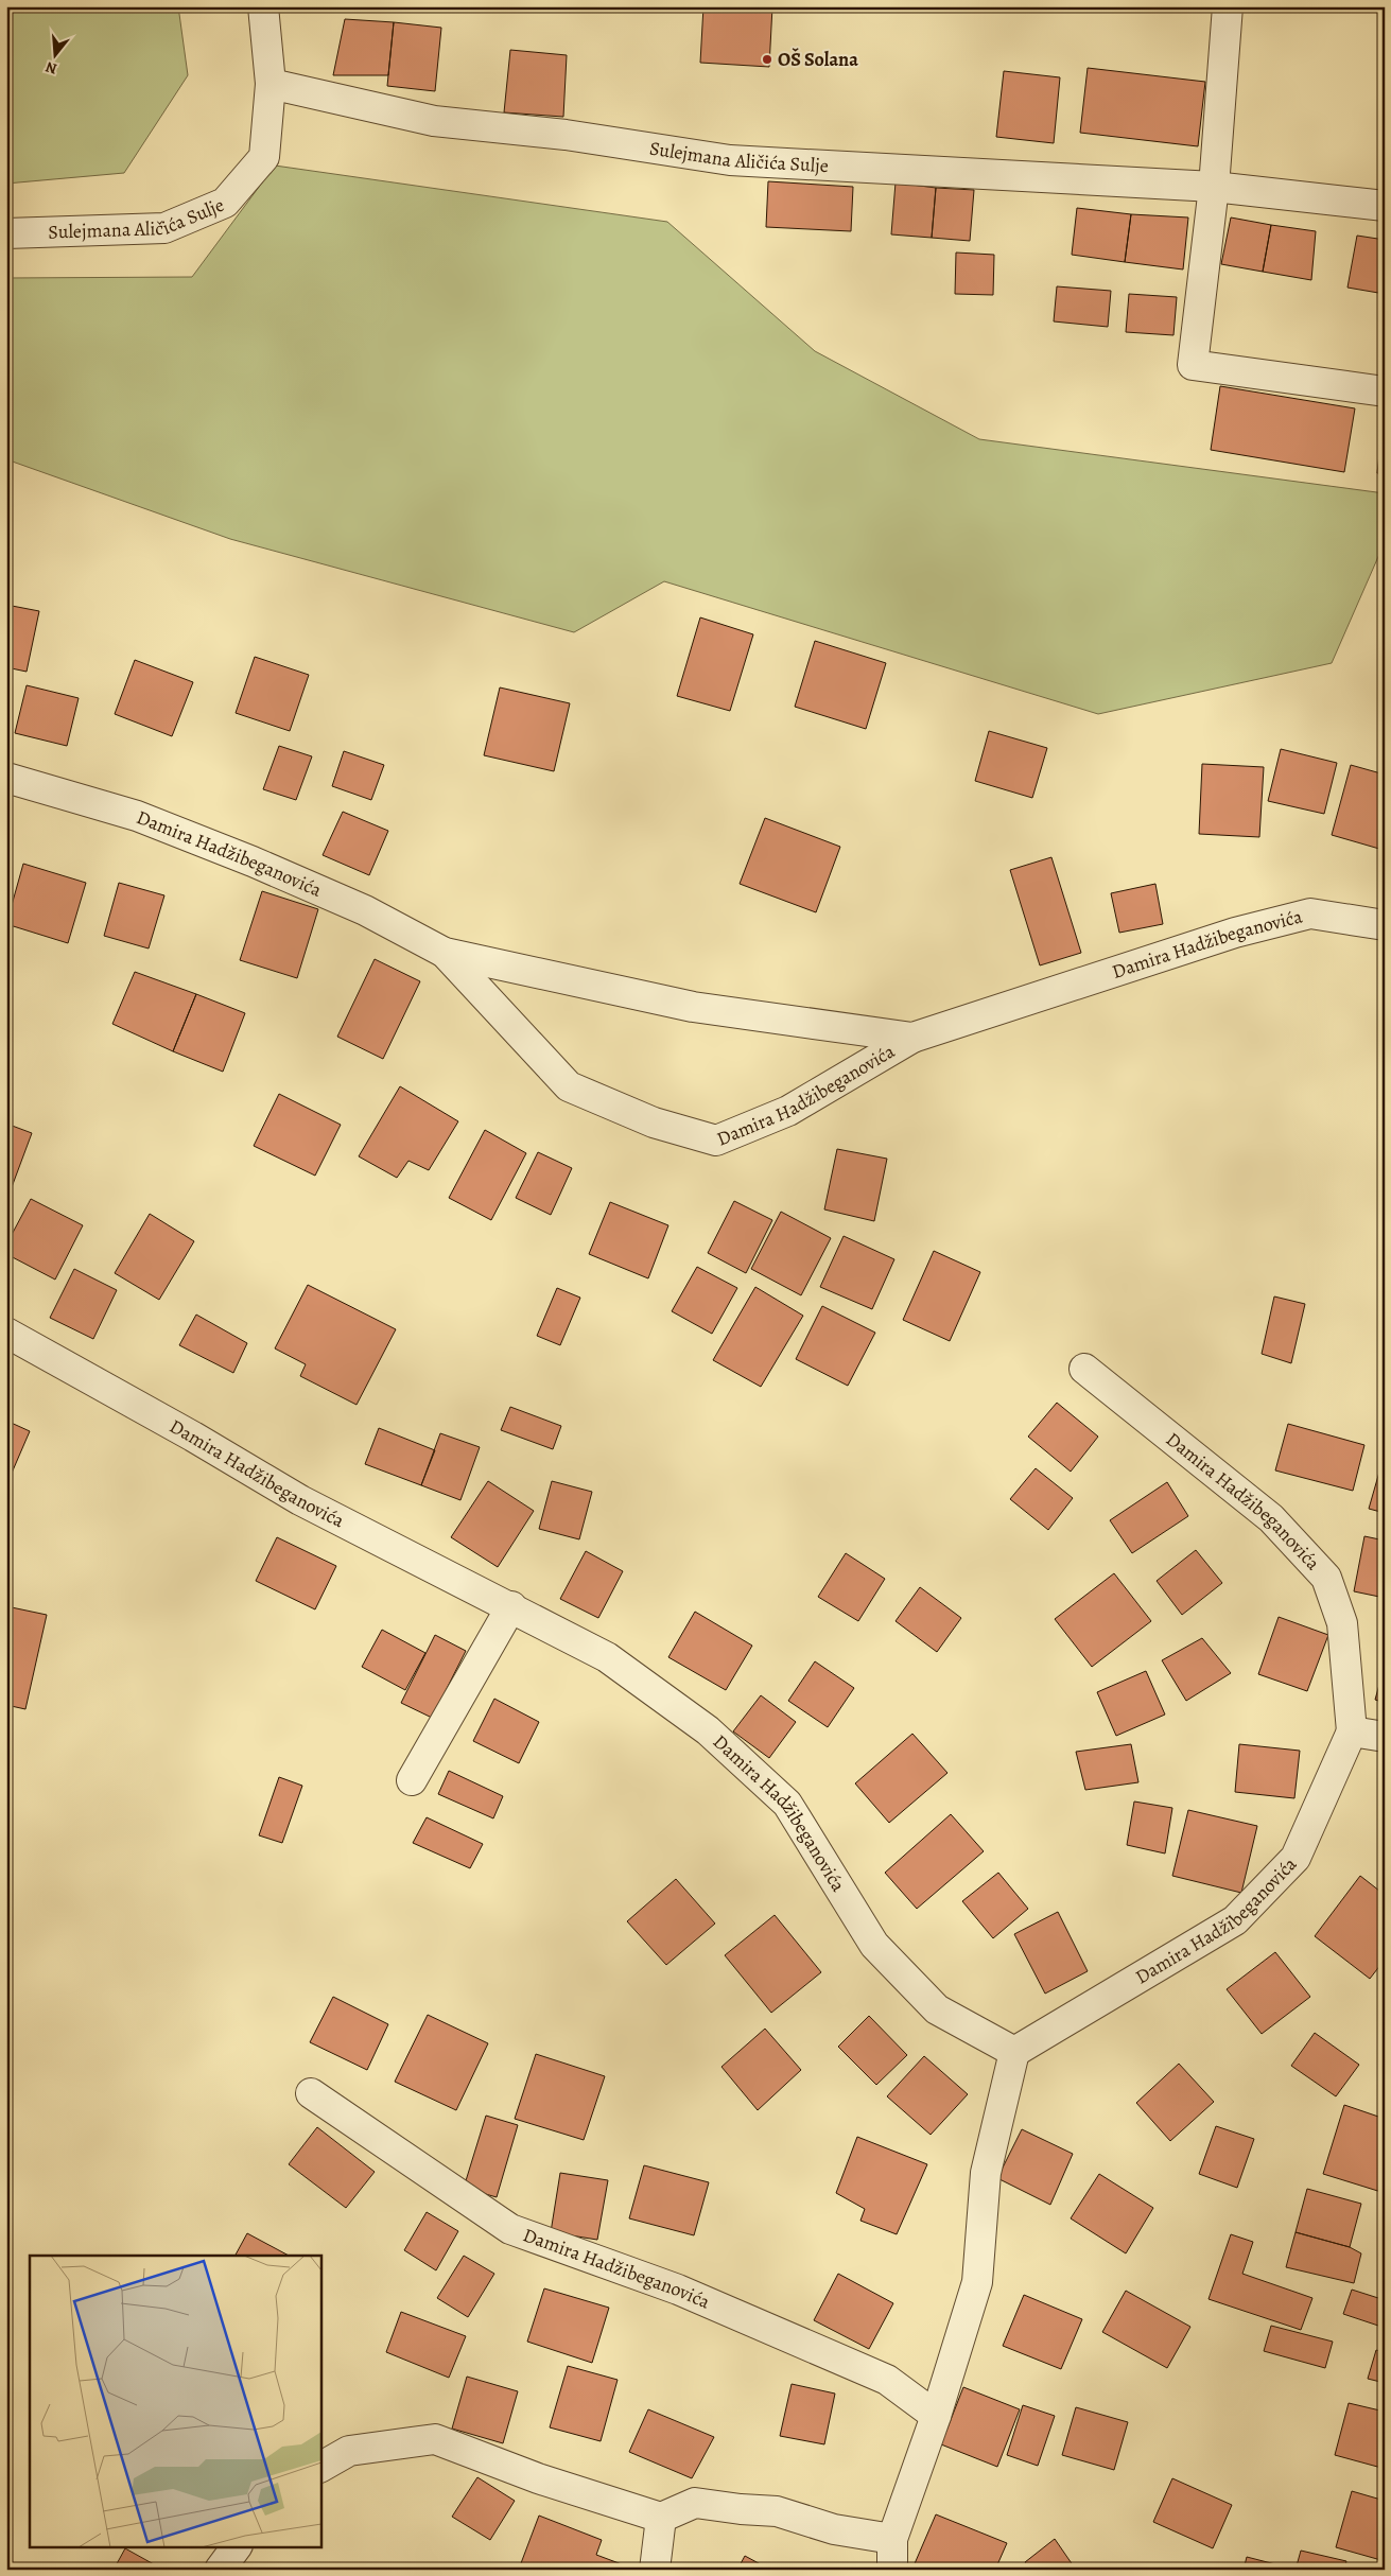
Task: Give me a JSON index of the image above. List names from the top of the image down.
{
  "streets": {
    "street": ["Sulejmana Aličića Sulje", "Damira Hadžibeganovića"]
  },
  "places": ["OŠ Solana"],
  "north": "bottom"
}
